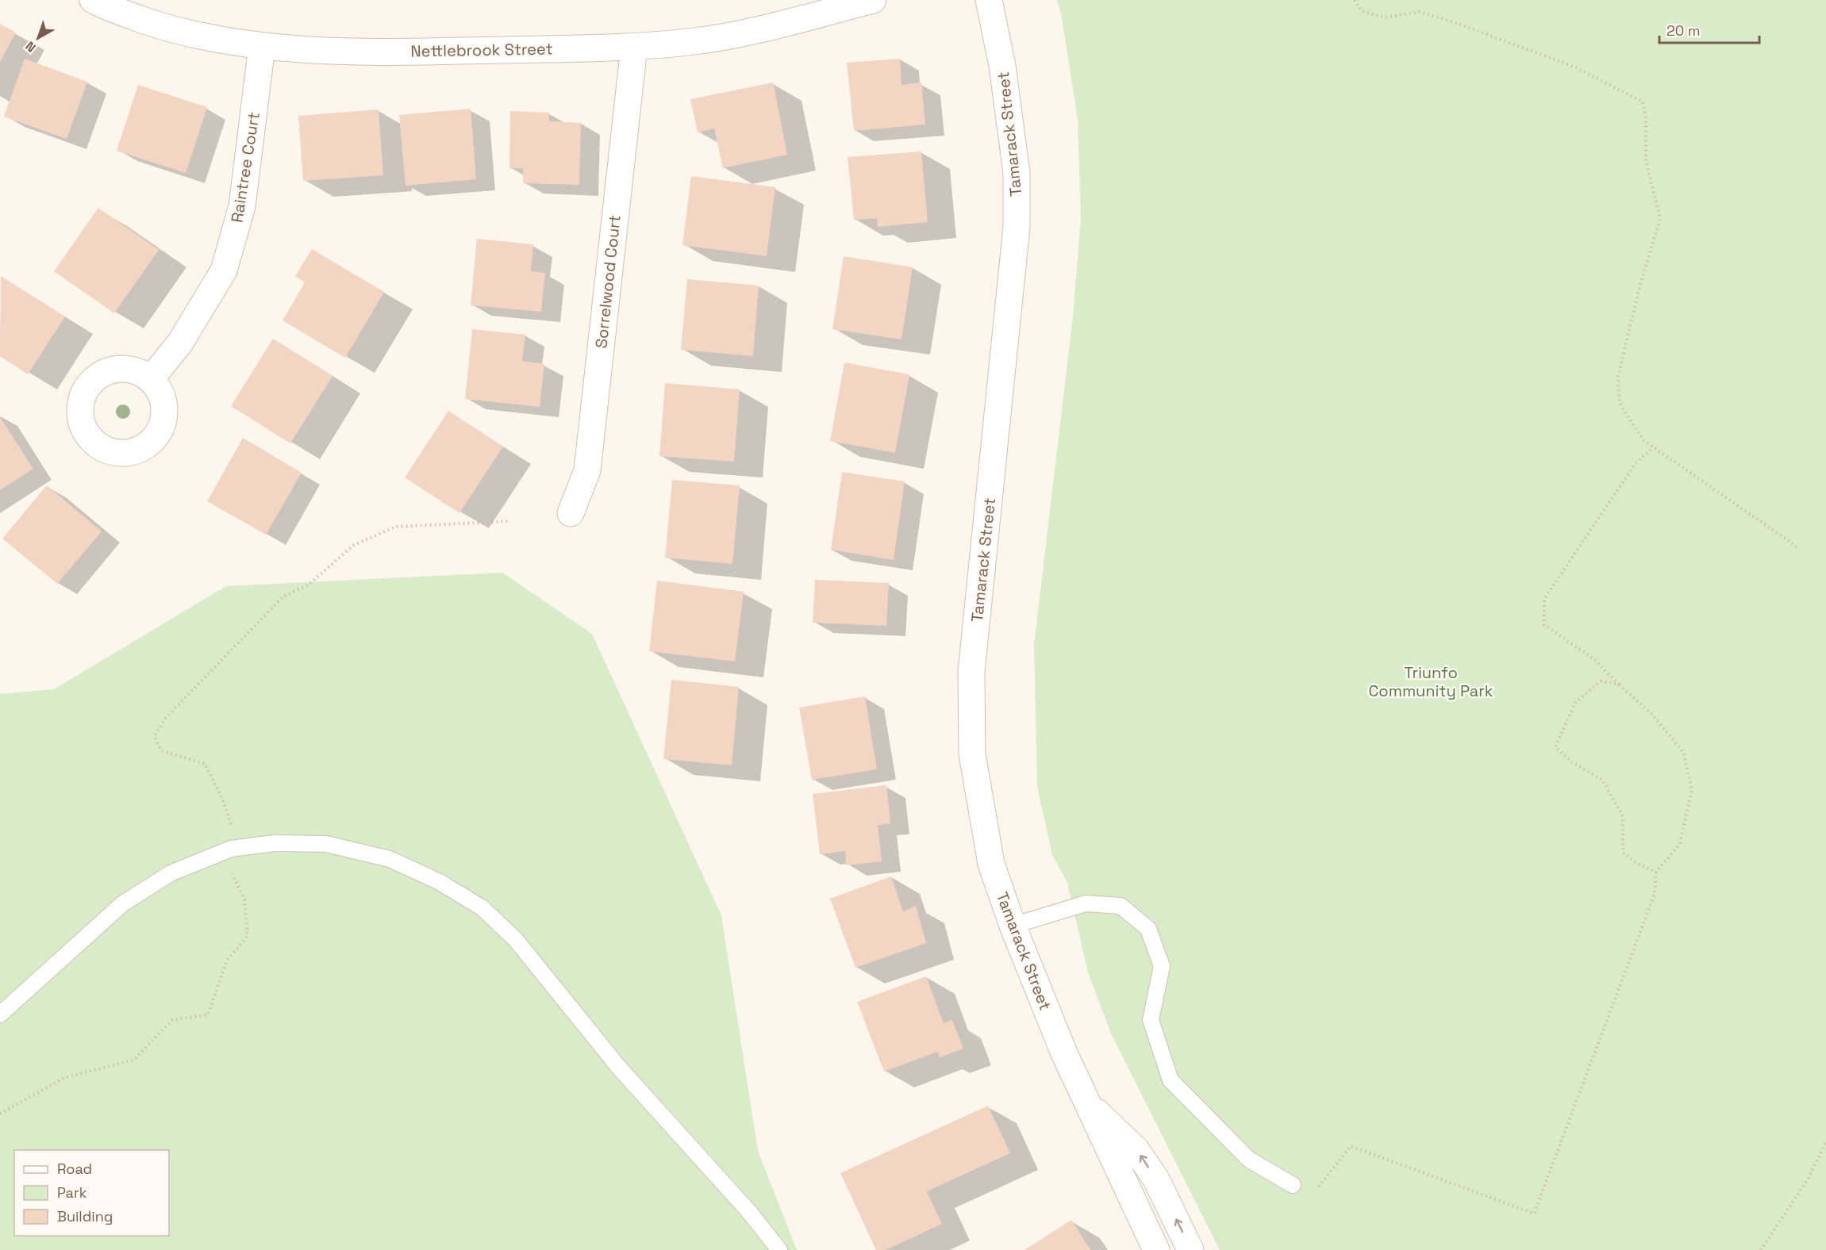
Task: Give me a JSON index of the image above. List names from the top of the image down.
{
  "streets": {
    "street": [
      "Nettlebrook Street",
      "Tamarack Street",
      "Raintree Court",
      "Sorrelwood Court"
    ]
  },
  "crossings": [
    ["Nettlebrook Street", "Raintree Court"],
    ["Nettlebrook Street", "Sorrelwood Court"]
  ],
  "parks": ["Triunfo Community Park"],
  "legend": ["Road", "Park", "Building"],
  "scale_bar": "20 m",
  "north": "bottom left"
}
